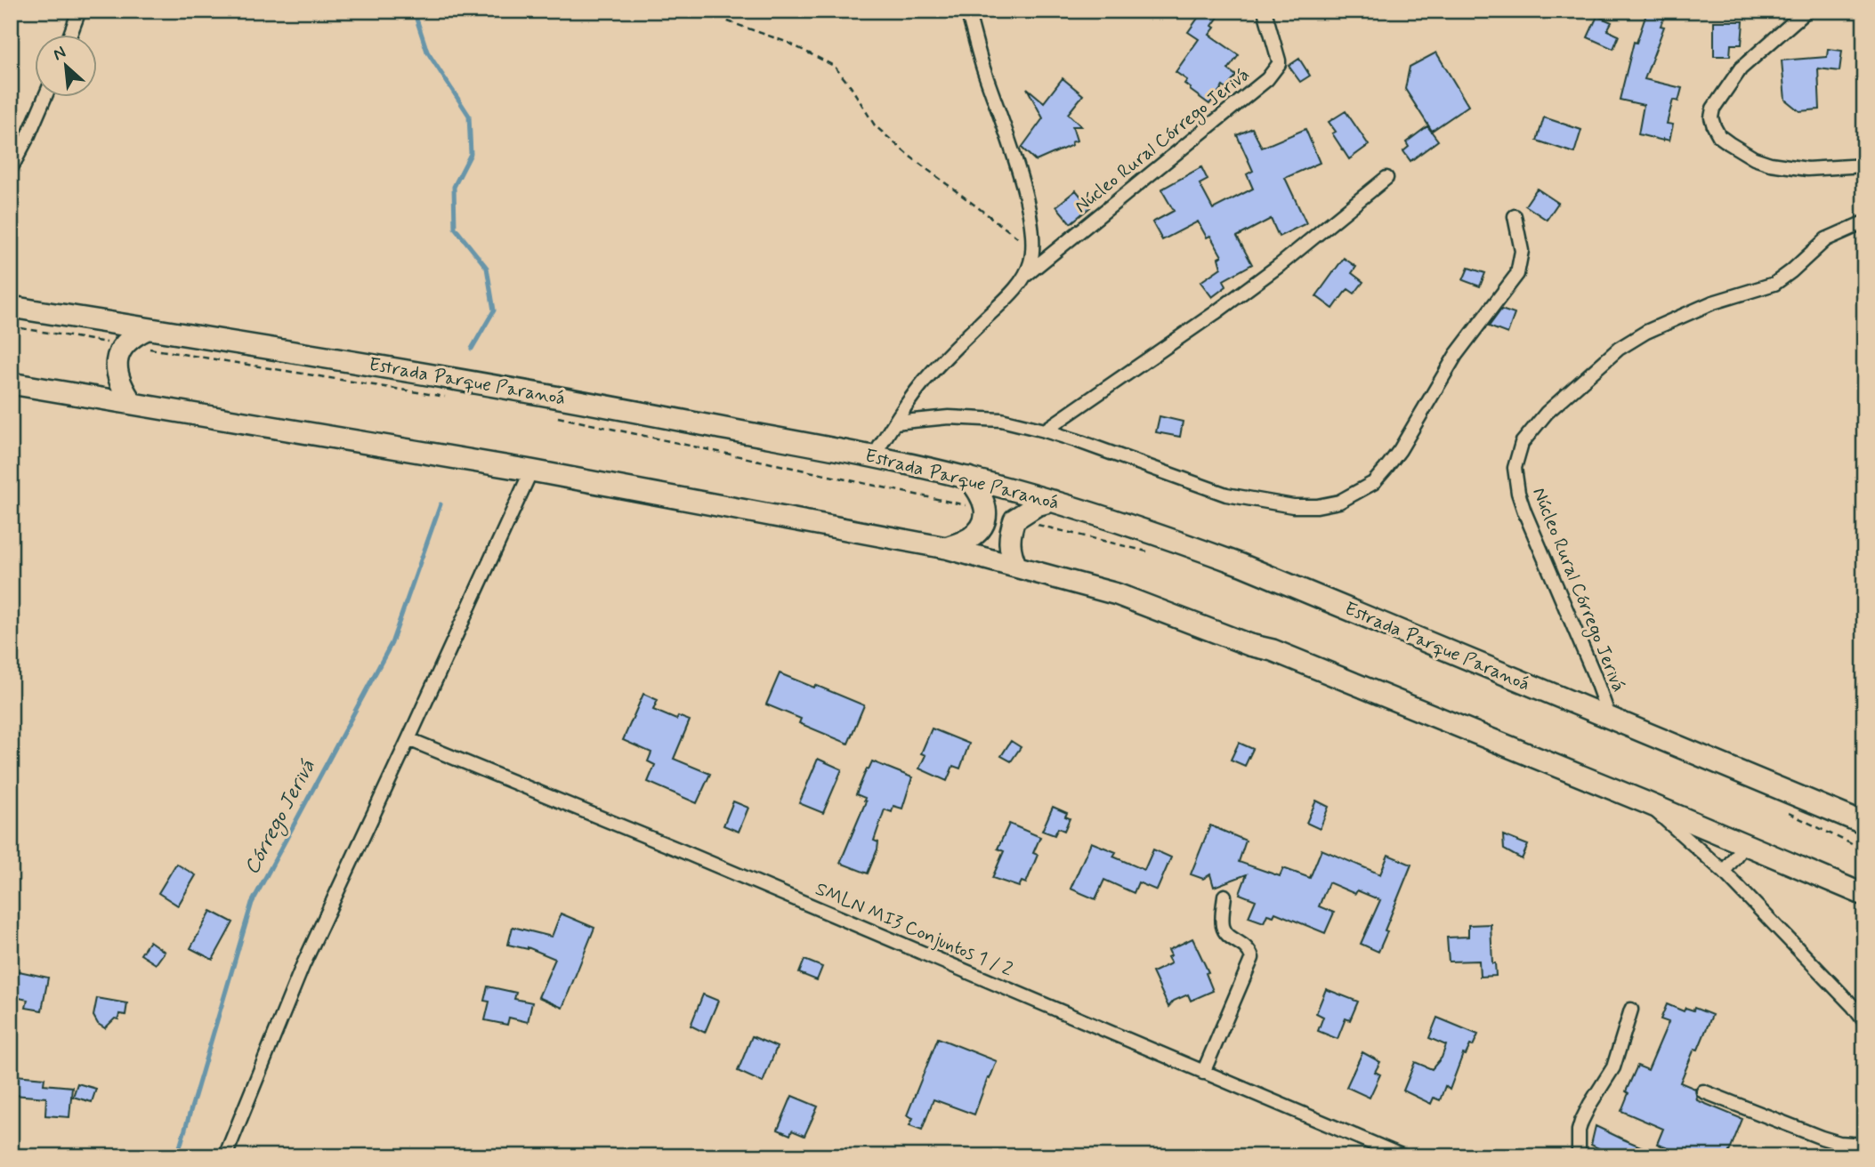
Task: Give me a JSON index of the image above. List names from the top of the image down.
{
  "streets": {
    "main road": ["Estrada Parque Paranoá"],
    "street": ["Núcleo Rural Córrego Jerivá", "SMLN MI3 Conjuntos 1 / 2"]
  },
  "crossings": [
    ["Núcleo Rural Córrego Jerivá", "Estrada Parque Paranoá"]
  ],
  "water": ["Córrego Jerivá"],
  "north": "top left"
}
